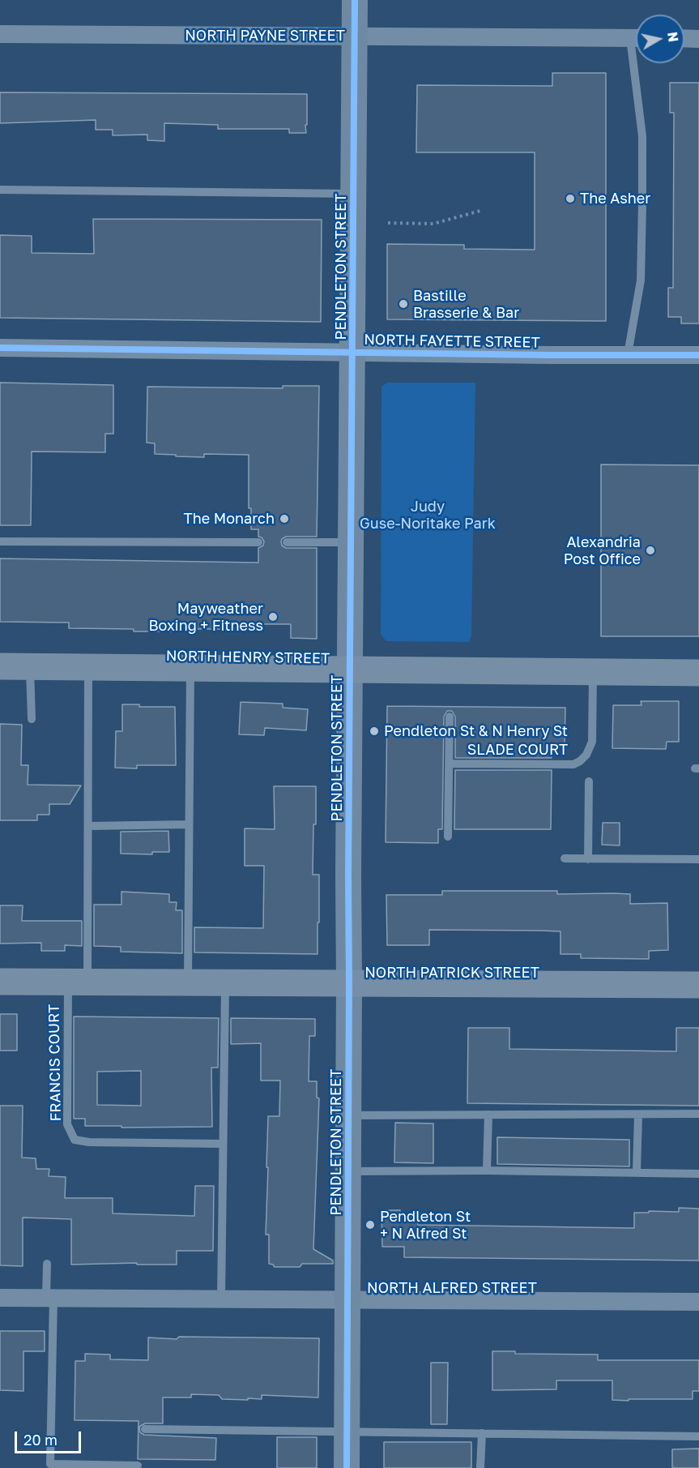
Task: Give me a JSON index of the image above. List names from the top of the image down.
{
  "streets": {
    "highway": ["NORTH HENRY STREET", "NORTH PATRICK STREET"],
    "main road": ["PENDLETON STREET"],
    "street": ["NORTH PAYNE STREET", "NORTH FAYETTE STREET", "NORTH ALFRED STREET"],
    "lane": ["SLADE COURT", "FRANCIS COURT"]
  },
  "crossings": [
    ["NORTH PAYNE STREET", "PENDLETON STREET"],
    ["PENDLETON STREET", "NORTH FAYETTE STREET"],
    ["PENDLETON STREET", "NORTH HENRY STREET"],
    ["PENDLETON STREET", "NORTH PATRICK STREET"],
    ["PENDLETON STREET", "NORTH ALFRED STREET"],
    ["NORTH HENRY STREET", "SLADE COURT"],
    ["NORTH PATRICK STREET", "FRANCIS COURT"]
  ],
  "parks": ["Judy Guse-Noritake Park"],
  "places": [
    "The Asher",
    "Bastille Brasserie & Bar",
    "The Monarch",
    "Alexandria Post Office",
    "Mayweather Boxing + Fitness",
    "Pendleton St & N Henry St",
    "Pendleton St + N Alfred St"
  ],
  "scale_bar": "20 m",
  "north": "right"
}
